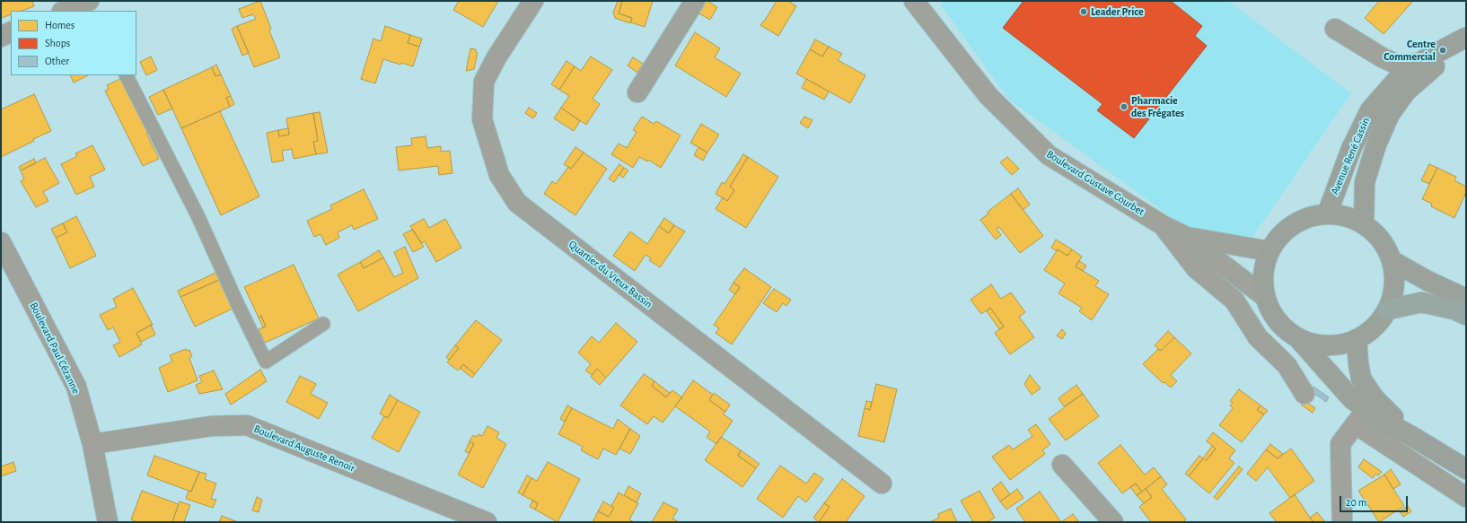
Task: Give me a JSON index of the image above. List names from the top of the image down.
{
  "streets": {
    "street": [
      "Avenue René Cassin",
      "Boulevard Gustave Courbet",
      "Quartier du Vieux Bassin",
      "Boulevard Paul Cézanne",
      "Boulevard Auguste Renoir"
    ]
  },
  "crossings": [
    ["Boulevard Paul Cézanne", "Boulevard Auguste Renoir"]
  ],
  "places": ["Leader Price", "Centre Commercial", "Pharmacie des Frégates"],
  "legend": ["Homes", "Shops", "Other"],
  "scale_bar": "20 m"
}
